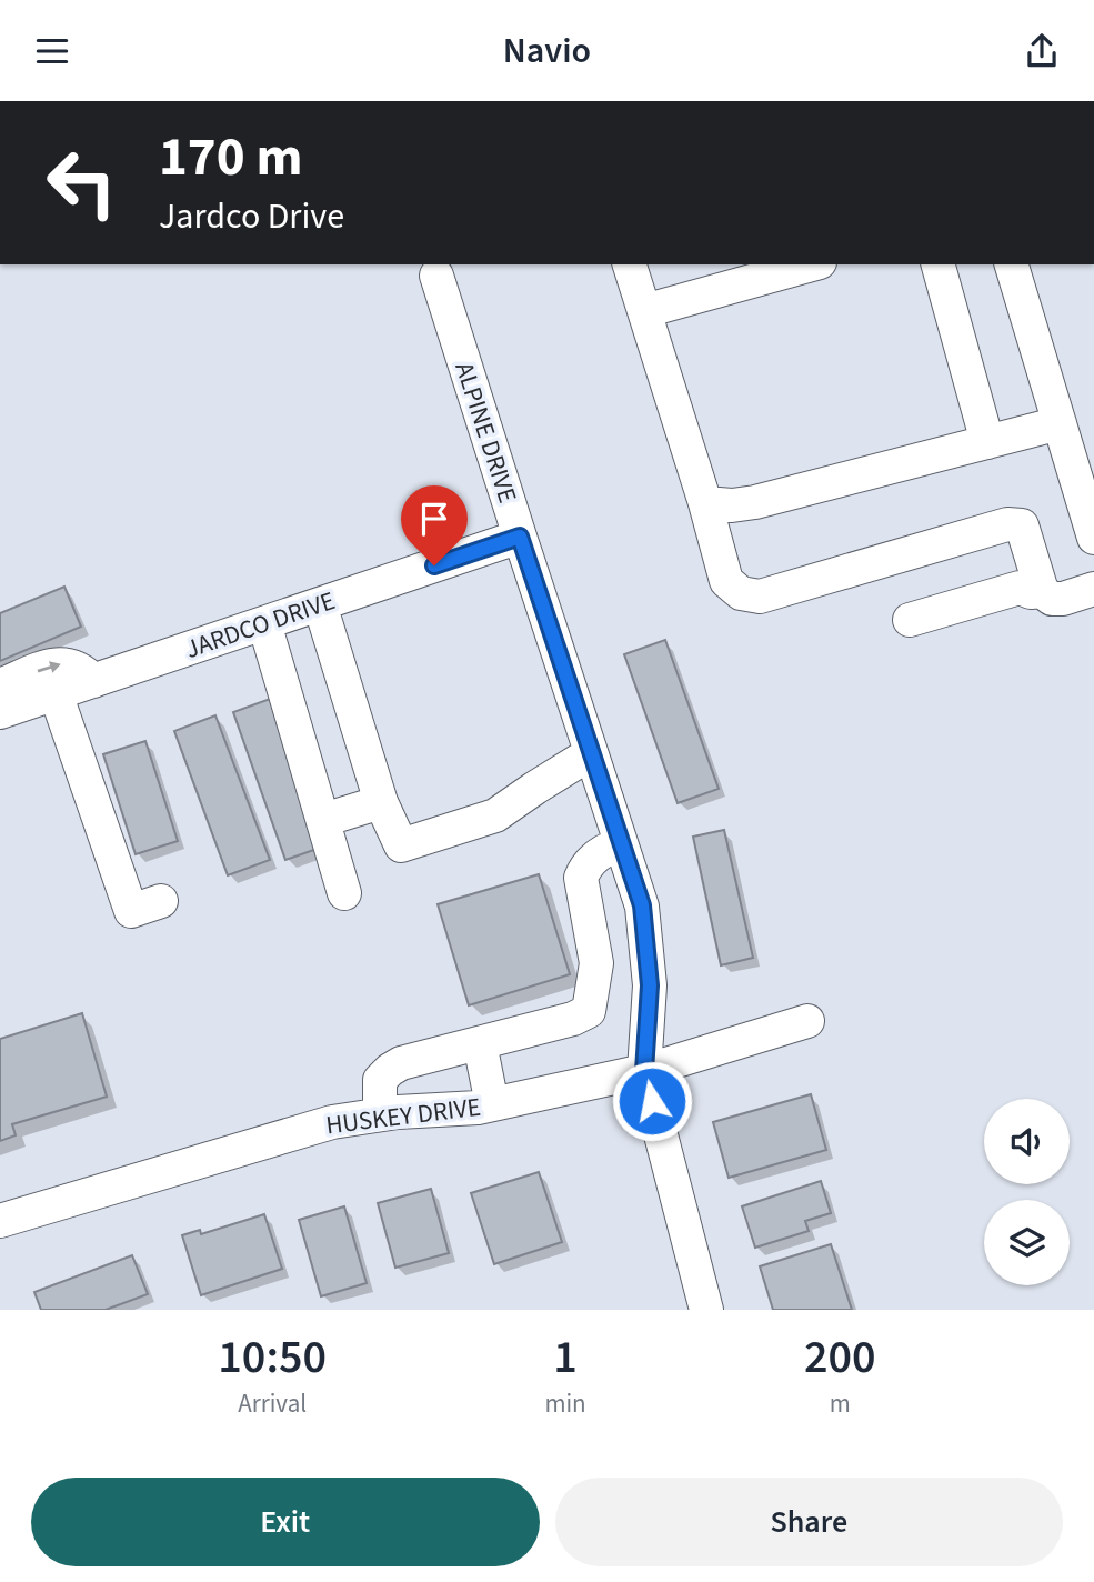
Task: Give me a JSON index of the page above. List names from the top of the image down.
{
  "streets": {
    "street": ["ALPINE DRIVE", "JARDCO DRIVE", "HUSKEY DRIVE"]
  },
  "crossings": [
    ["ALPINE DRIVE", "JARDCO DRIVE"],
    ["ALPINE DRIVE", "HUSKEY DRIVE"]
  ],
  "page": {
    "header": "Navio",
    "turn": ["170 m", "Jardco Drive"],
    "eta": [
      "10:50",
      "Arrival",
      "1",
      "min",
      "200",
      "m"
    ],
    "buttons": ["Exit", "Share"]
  }
}
